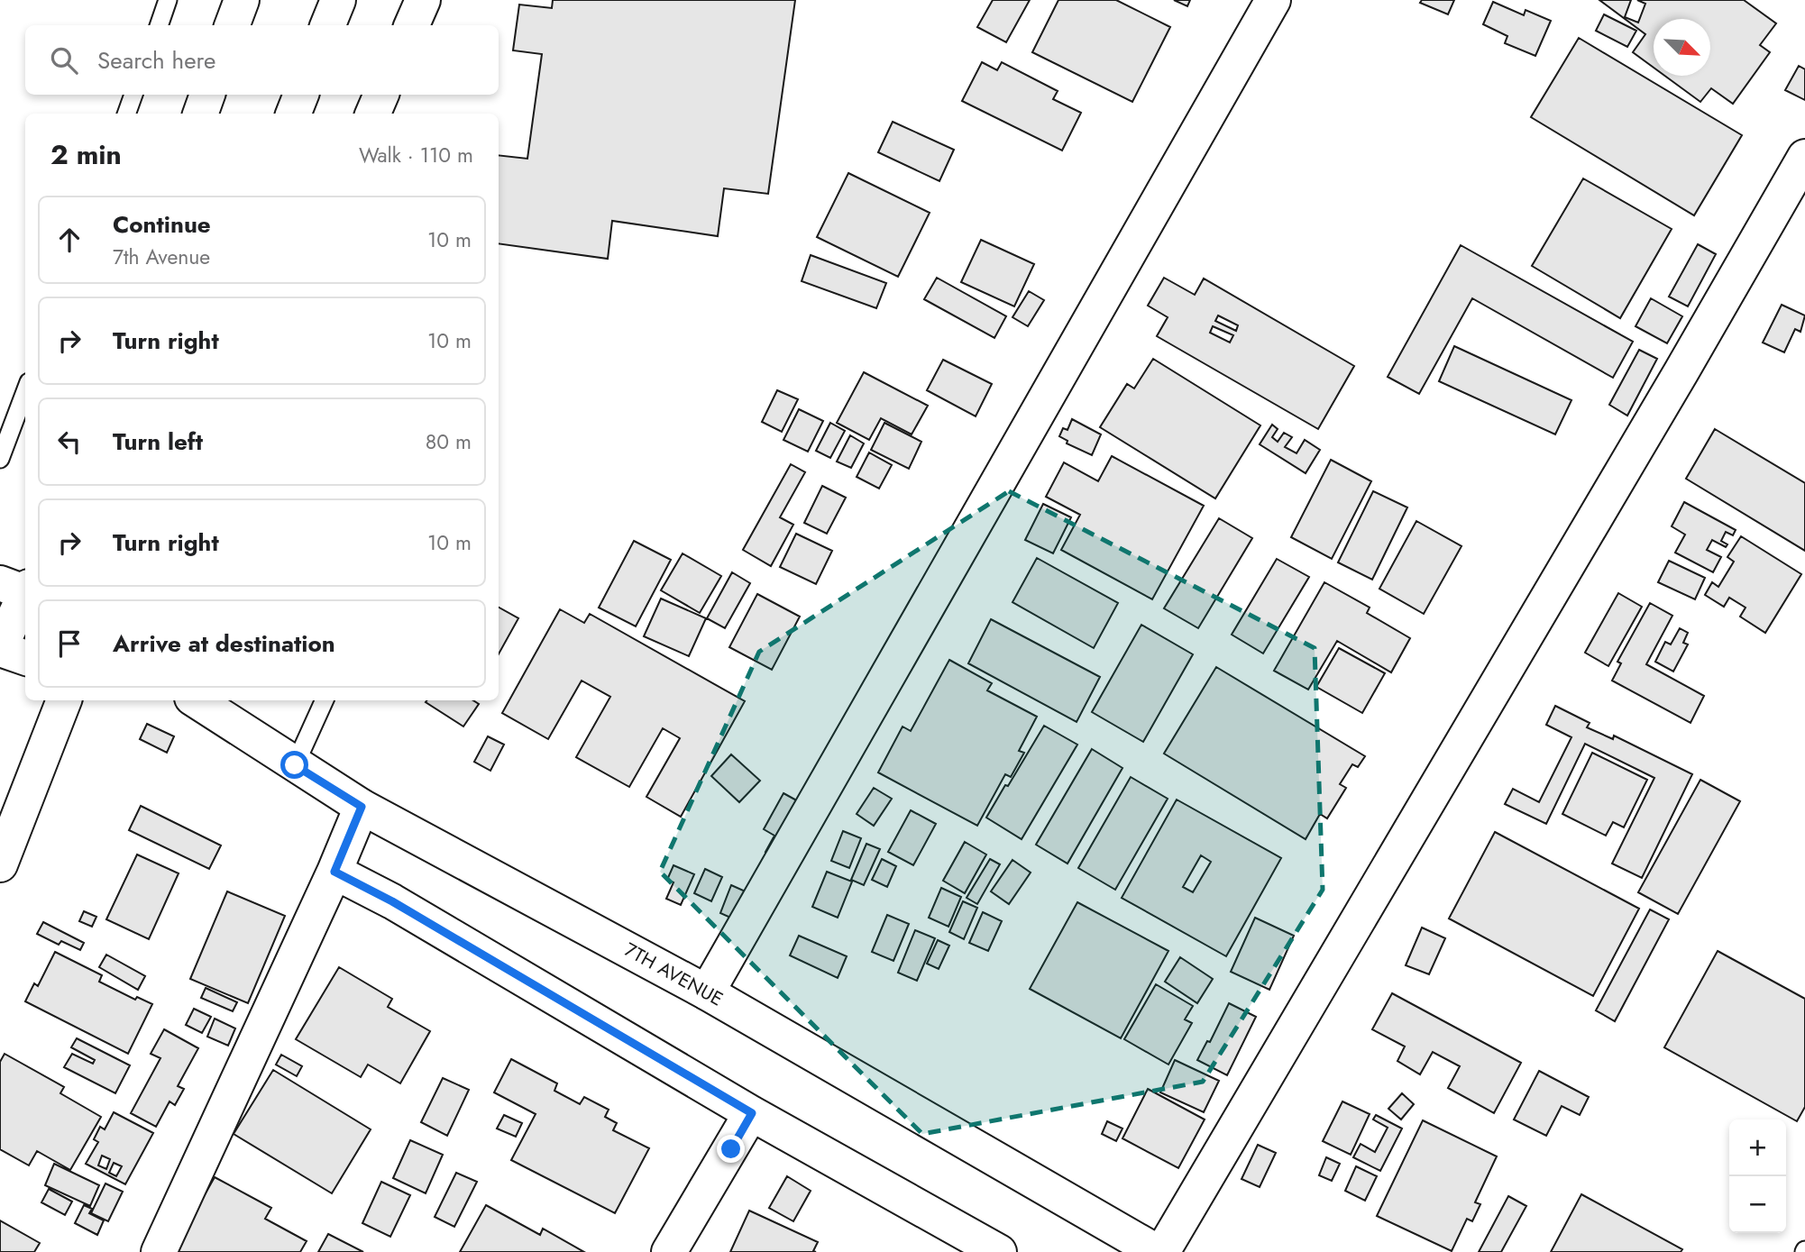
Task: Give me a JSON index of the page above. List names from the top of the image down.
{
  "streets": {
    "street": ["7TH AVENUE"]
  },
  "north": "bottom right",
  "page": {
    "search": "Search here",
    "heading": ["2 min", "Walk · 110 m"],
    "list": [
      ["Continue", "7th Avenue", "10 m"],
      ["Turn right", "10 m"],
      ["Turn left", "80 m"],
      ["Turn right", "10 m"],
      "Arrive at destination"
    ],
    "map_buttons": ["+", "−"]
  }
}
